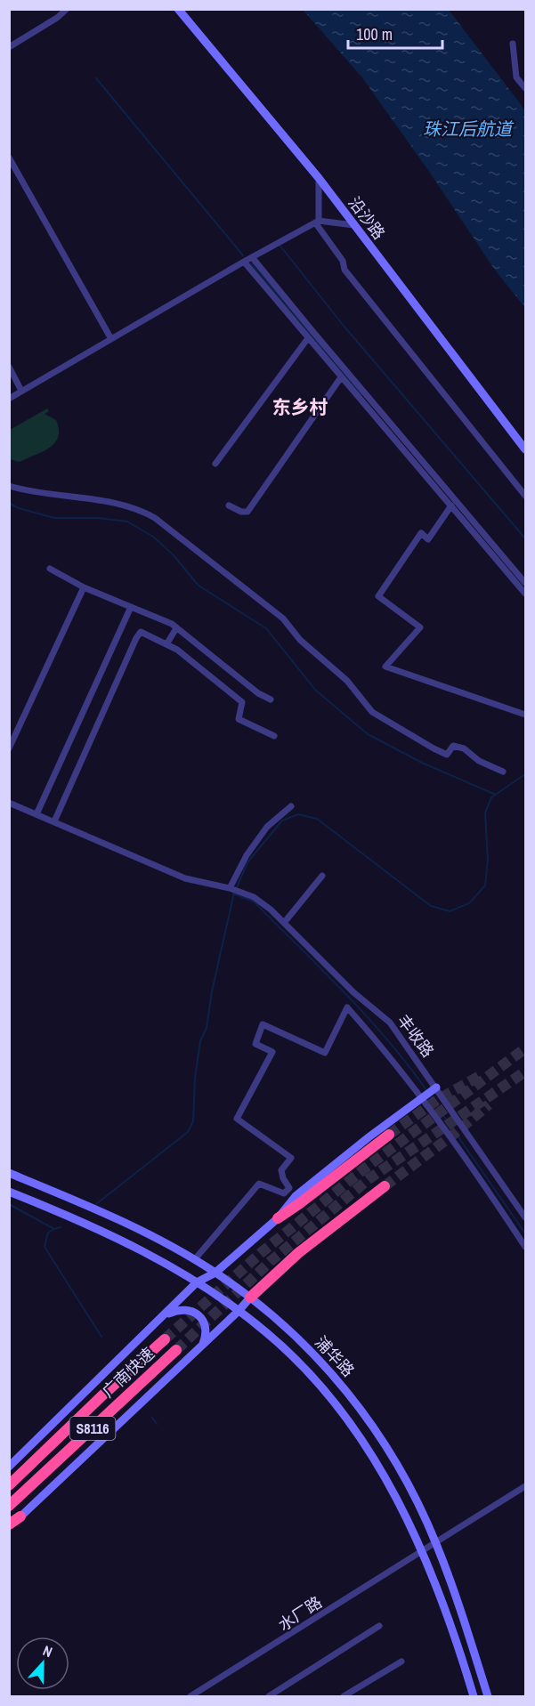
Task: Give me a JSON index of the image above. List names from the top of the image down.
{
  "streets": {
    "highway": ["广南快速", "S8116"],
    "main road": ["沿沙路", "浦华路"],
    "street": ["丰收路", "水厂路"]
  },
  "crossings": [
    ["浦华路", "水厂路"]
  ],
  "districts": ["东乡村"],
  "water": ["珠江后航道"],
  "scale_bar": "100 m",
  "north": "top"
}
